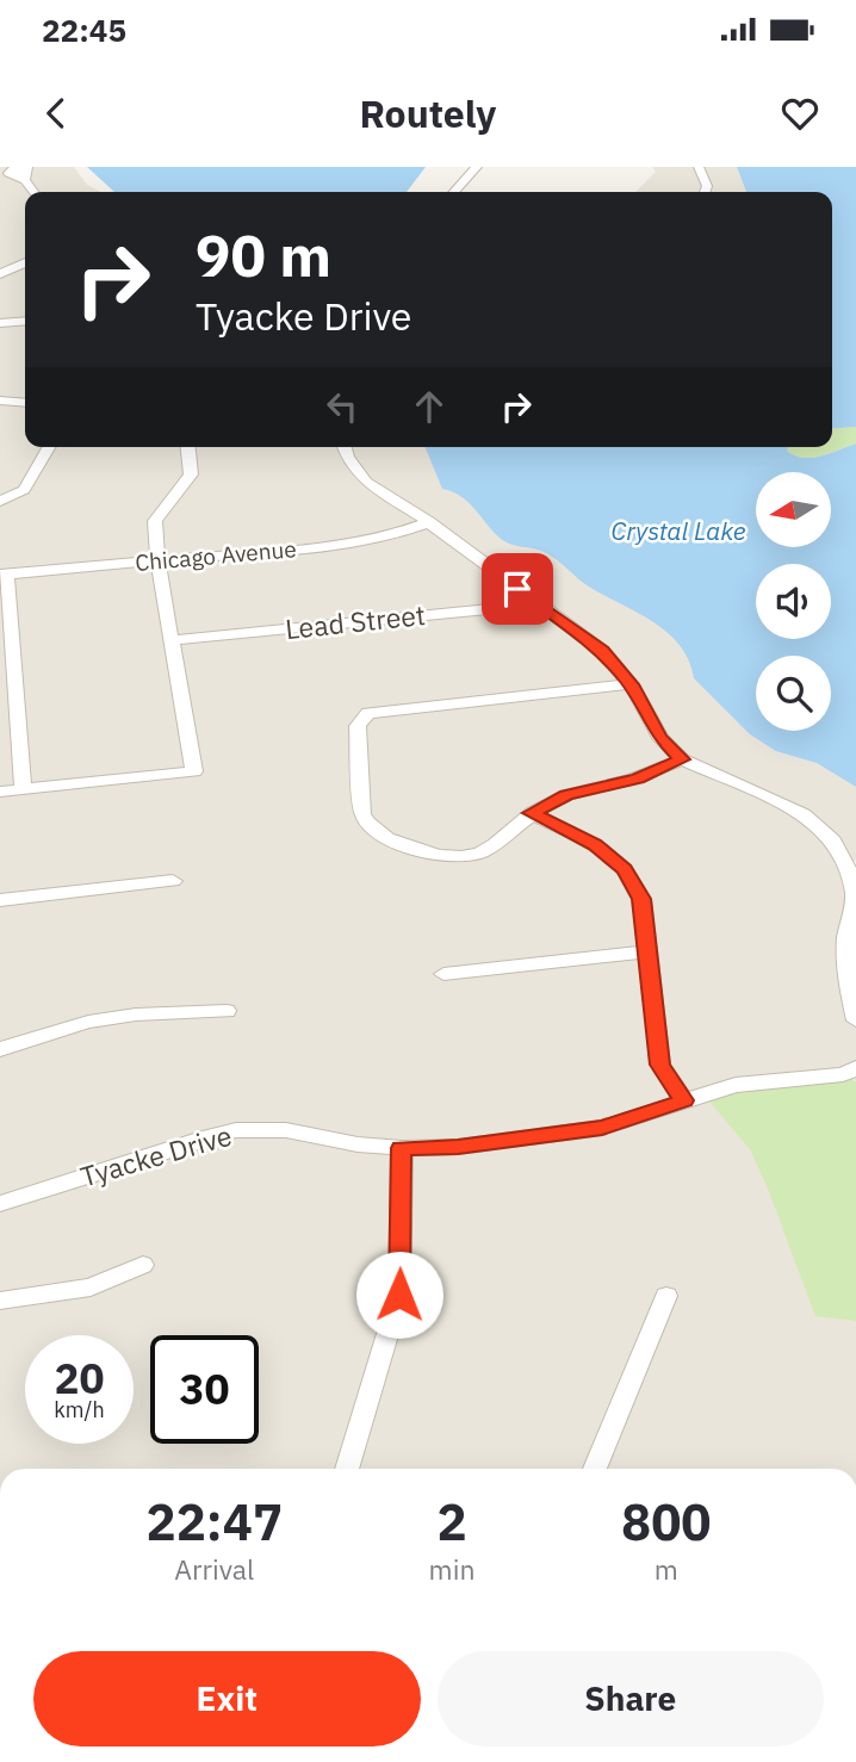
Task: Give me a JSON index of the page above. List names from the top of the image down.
{
  "streets": {
    "street": ["Chicago Avenue", "Lead Street", "Tyacke Drive"]
  },
  "water": ["Crystal Lake"],
  "north": "left",
  "page": {
    "status": "22:45",
    "header": "Routely",
    "turn": ["90 m", "Tyacke Drive"],
    "speed": "20 km/h",
    "limit": "30",
    "eta": [
      "22:47",
      "Arrival",
      "2",
      "min",
      "800",
      "m"
    ],
    "buttons": ["Exit", "Share"]
  }
}
